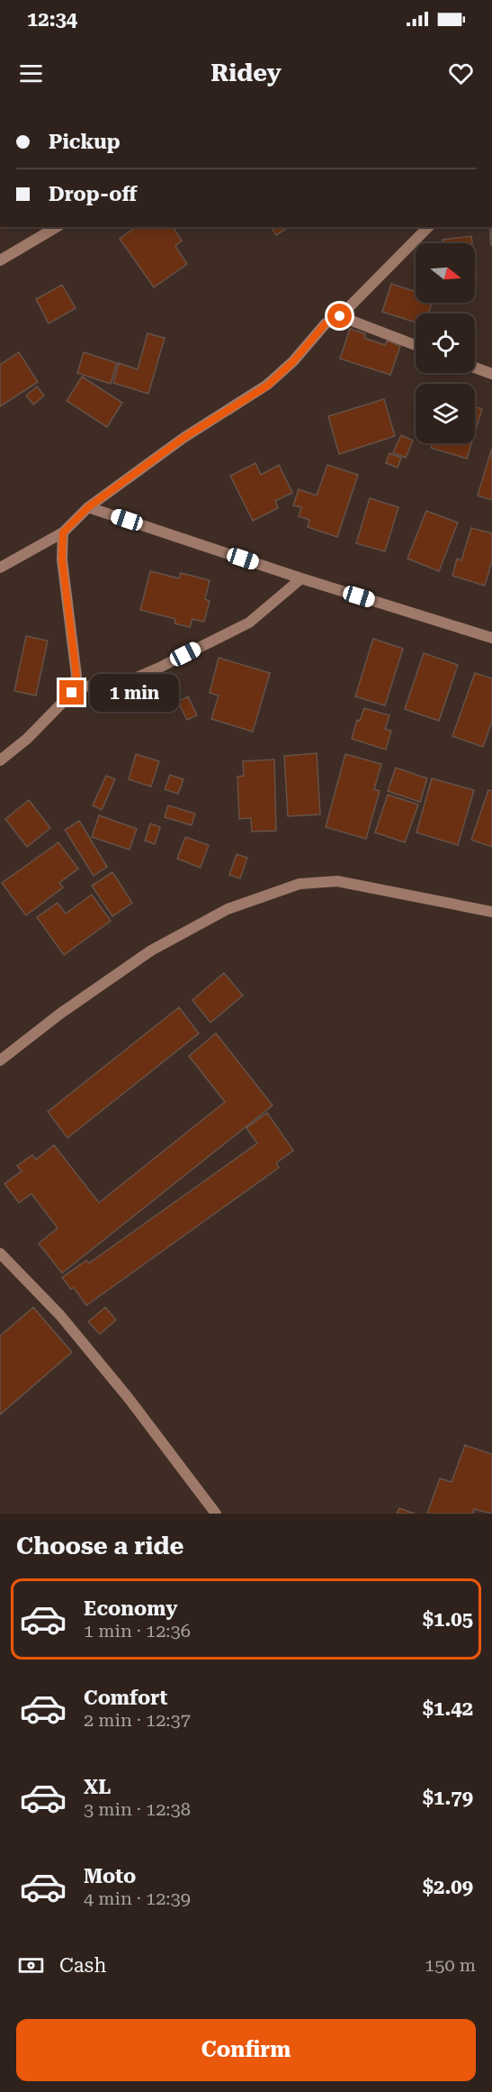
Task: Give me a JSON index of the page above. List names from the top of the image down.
{
  "north": "right",
  "page": {
    "status": "12:34",
    "header": "Ridey",
    "banner": ["Pickup", "Drop-off"],
    "bubble": "1 min",
    "heading": "Choose a ride",
    "list": [
      {
        "name": "Economy",
        "note": "1 min · 12:36",
        "value": "$1.05"
      },
      {
        "name": "Comfort",
        "note": "2 min · 12:37",
        "value": "$1.42"
      },
      {
        "name": "XL",
        "note": "3 min · 12:38",
        "value": "$1.79"
      },
      {
        "name": "Moto",
        "note": "4 min · 12:39",
        "value": "$2.09"
      }
    ],
    "pay": ["Cash", "150 m"],
    "buttons": "Confirm"
  }
}
